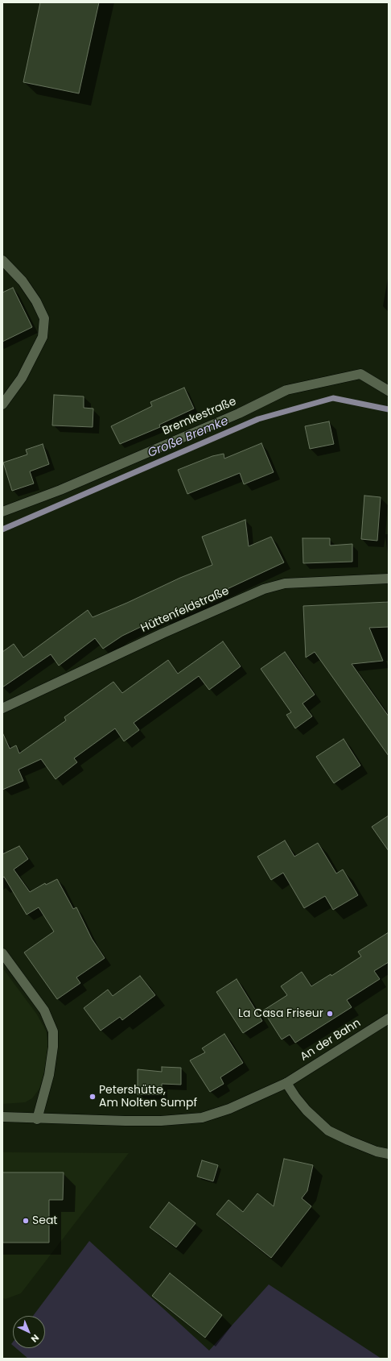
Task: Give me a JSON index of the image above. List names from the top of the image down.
{
  "streets": {
    "street": ["Bremkestraße", "Hüttenfeldstraße", "An der Bahn"]
  },
  "water": ["Große Bremke"],
  "places": ["La Casa Friseur", "Petershütte, Am Nolten Sumpf", "Seat"],
  "north": "bottom right"
}
